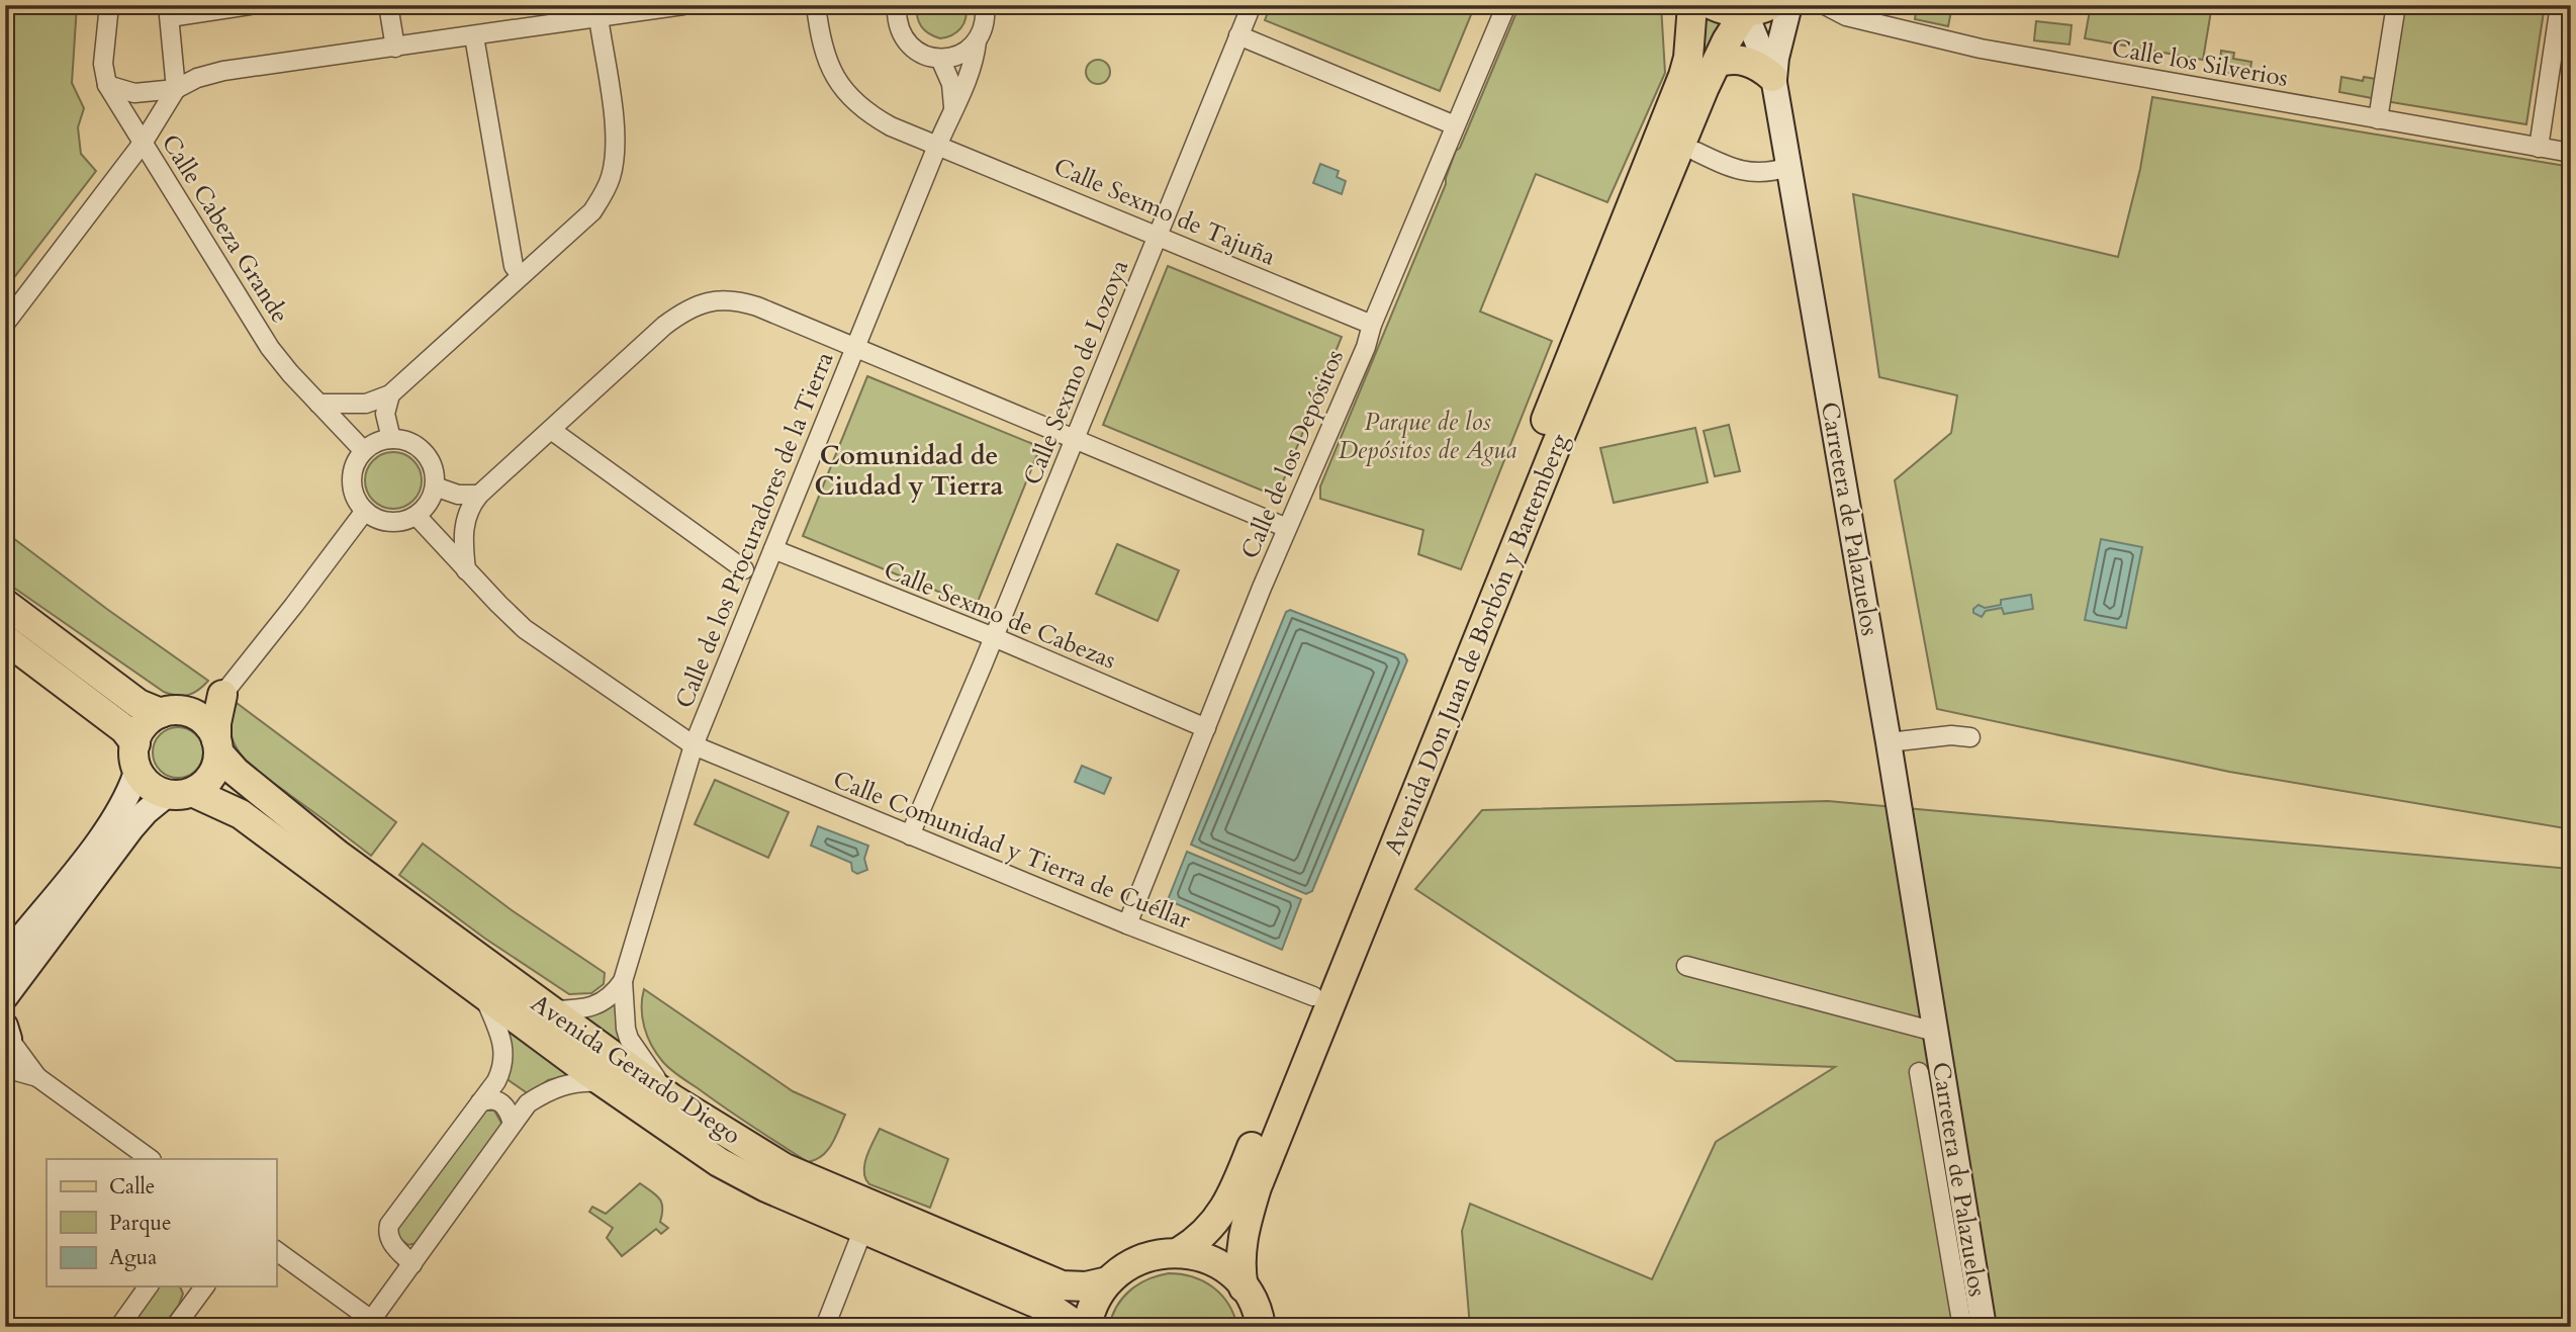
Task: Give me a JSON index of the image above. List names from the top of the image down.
{
  "streets": {
    "main road": ["Avenida Don Juan de Borbón y Battemberg", "Avenida Gerardo Diego"],
    "street": [
      "Calle los Silverios",
      "Calle Sexmo de Tajuña",
      "Calle Cabeza Grande",
      "Calle Sexmo de Lozoya",
      "Calle de los Depósitos",
      "Carretera de Palazuelos",
      "Calle de los Procuradores de la Tierra",
      "Calle Sexmo de Cabezas",
      "Calle Comunidad y Tierra de Cuéllar"
    ]
  },
  "crossings": [
    ["Calle Sexmo de Tajuña", "Calle Sexmo de Lozoya"],
    ["Calle Sexmo de Tajuña", "Calle de los Depósitos"],
    ["Calle Sexmo de Tajuña", "Calle de los Procuradores de la Tierra"],
    ["Calle Cabeza Grande", "Calle Comunidad y Tierra de Cuéllar"],
    ["Calle Sexmo de Lozoya", "Calle Sexmo de Cabezas"],
    ["Calle Sexmo de Lozoya", "Calle Comunidad y Tierra de Cuéllar"],
    ["Calle de los Depósitos", "Calle Sexmo de Cabezas"],
    ["Calle de los Depósitos", "Calle Comunidad y Tierra de Cuéllar"],
    ["Carretera de Palazuelos", "Avenida Don Juan de Borbón y Battemberg"],
    ["Calle de los Procuradores de la Tierra", "Calle Sexmo de Cabezas"],
    ["Calle de los Procuradores de la Tierra", "Calle Comunidad y Tierra de Cuéllar"],
    ["Avenida Don Juan de Borbón y Battemberg", "Calle Comunidad y Tierra de Cuéllar"]
  ],
  "districts": ["Comunidad de Ciudad y Tierra"],
  "parks": ["Parque de los Depósitos de Agua"],
  "legend": ["Calle", "Parque", "Agua"]
}
